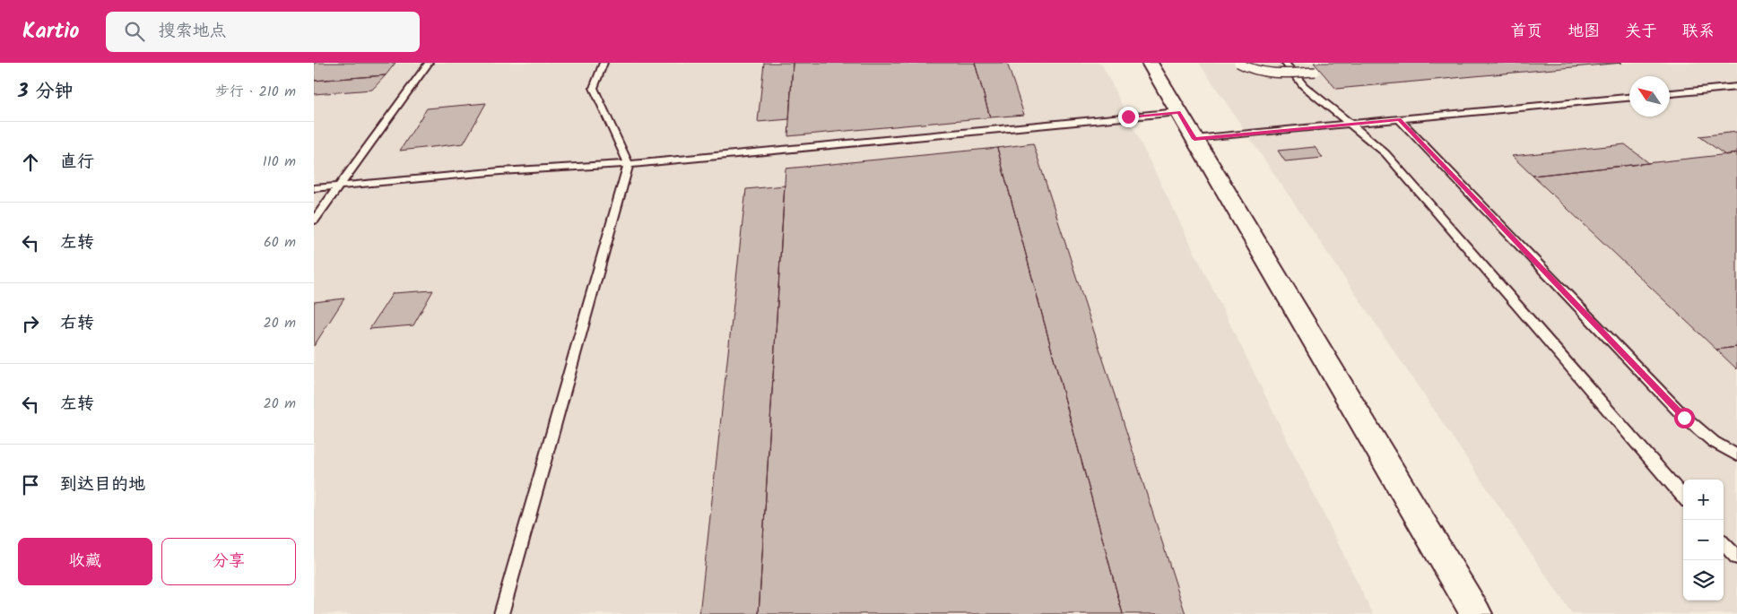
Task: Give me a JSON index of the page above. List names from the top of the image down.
{
  "north": "top left",
  "page": {
    "header": "Kartio",
    "search": "搜索地点",
    "nav": [
      "首页",
      "地图",
      "关于",
      "联系"
    ],
    "heading": ["3 分钟", "步行 · 210 m"],
    "list": [
      ["直行", "110 m"],
      ["左转", "60 m"],
      ["右转", "20 m"],
      ["左转", "20 m"],
      "到达目的地"
    ],
    "map_buttons": ["+", "−"],
    "buttons": ["收藏", "分享"]
  }
}
